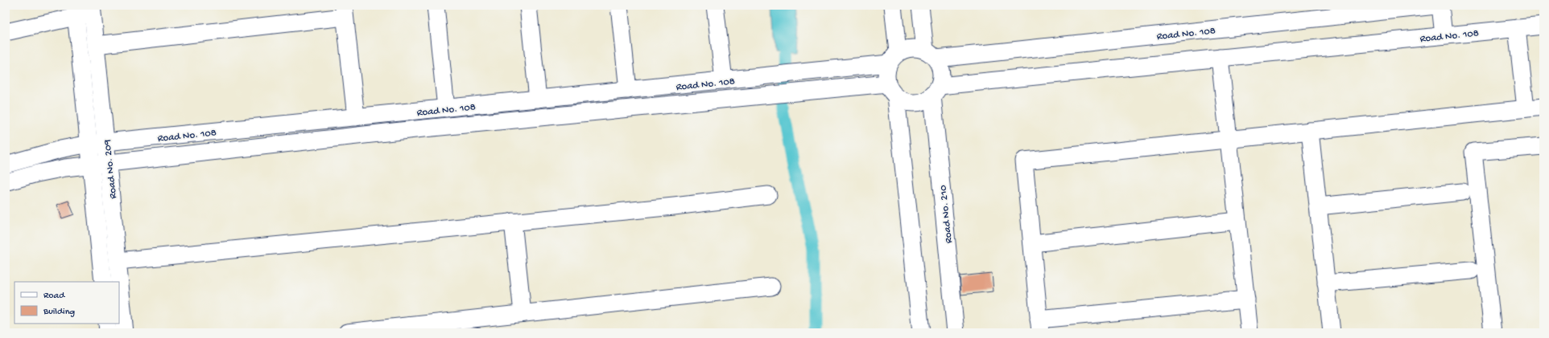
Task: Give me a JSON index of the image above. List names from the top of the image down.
{
  "streets": {
    "street": ["Road No. 108", "Road No. 209", "Road No. 210"]
  },
  "crossings": [
    ["Road No. 108", "Road No. 209"],
    ["Road No. 108", "Road No. 210"]
  ],
  "legend": ["Road", "Building"]
}
